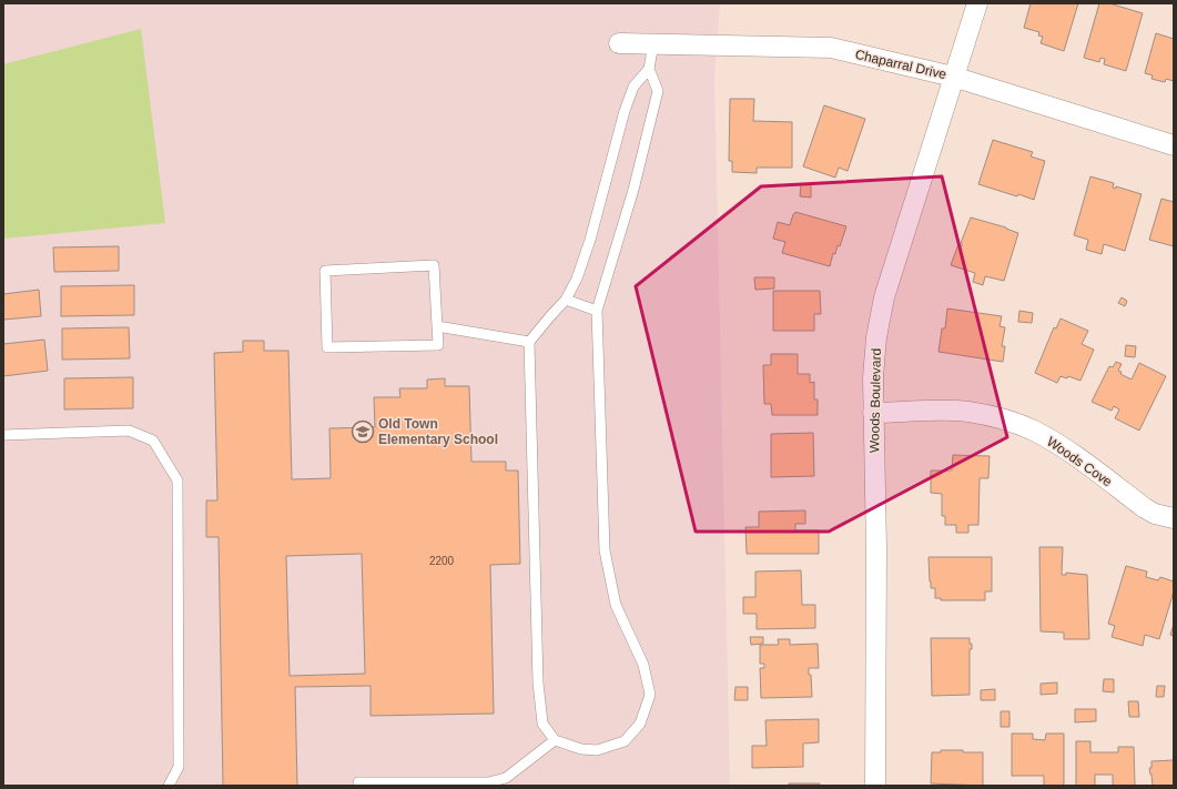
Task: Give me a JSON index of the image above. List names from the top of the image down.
{
  "streets": {
    "street": ["Chaparral Drive", "Woods Boulevard", "Woods Cove"]
  },
  "crossings": [
    ["Chaparral Drive", "Woods Boulevard"],
    ["Woods Boulevard", "Woods Cove"]
  ],
  "places": {
    "school or university": ["Old Town Elementary School"]
  },
  "house_numbers": ["2200"]
}
